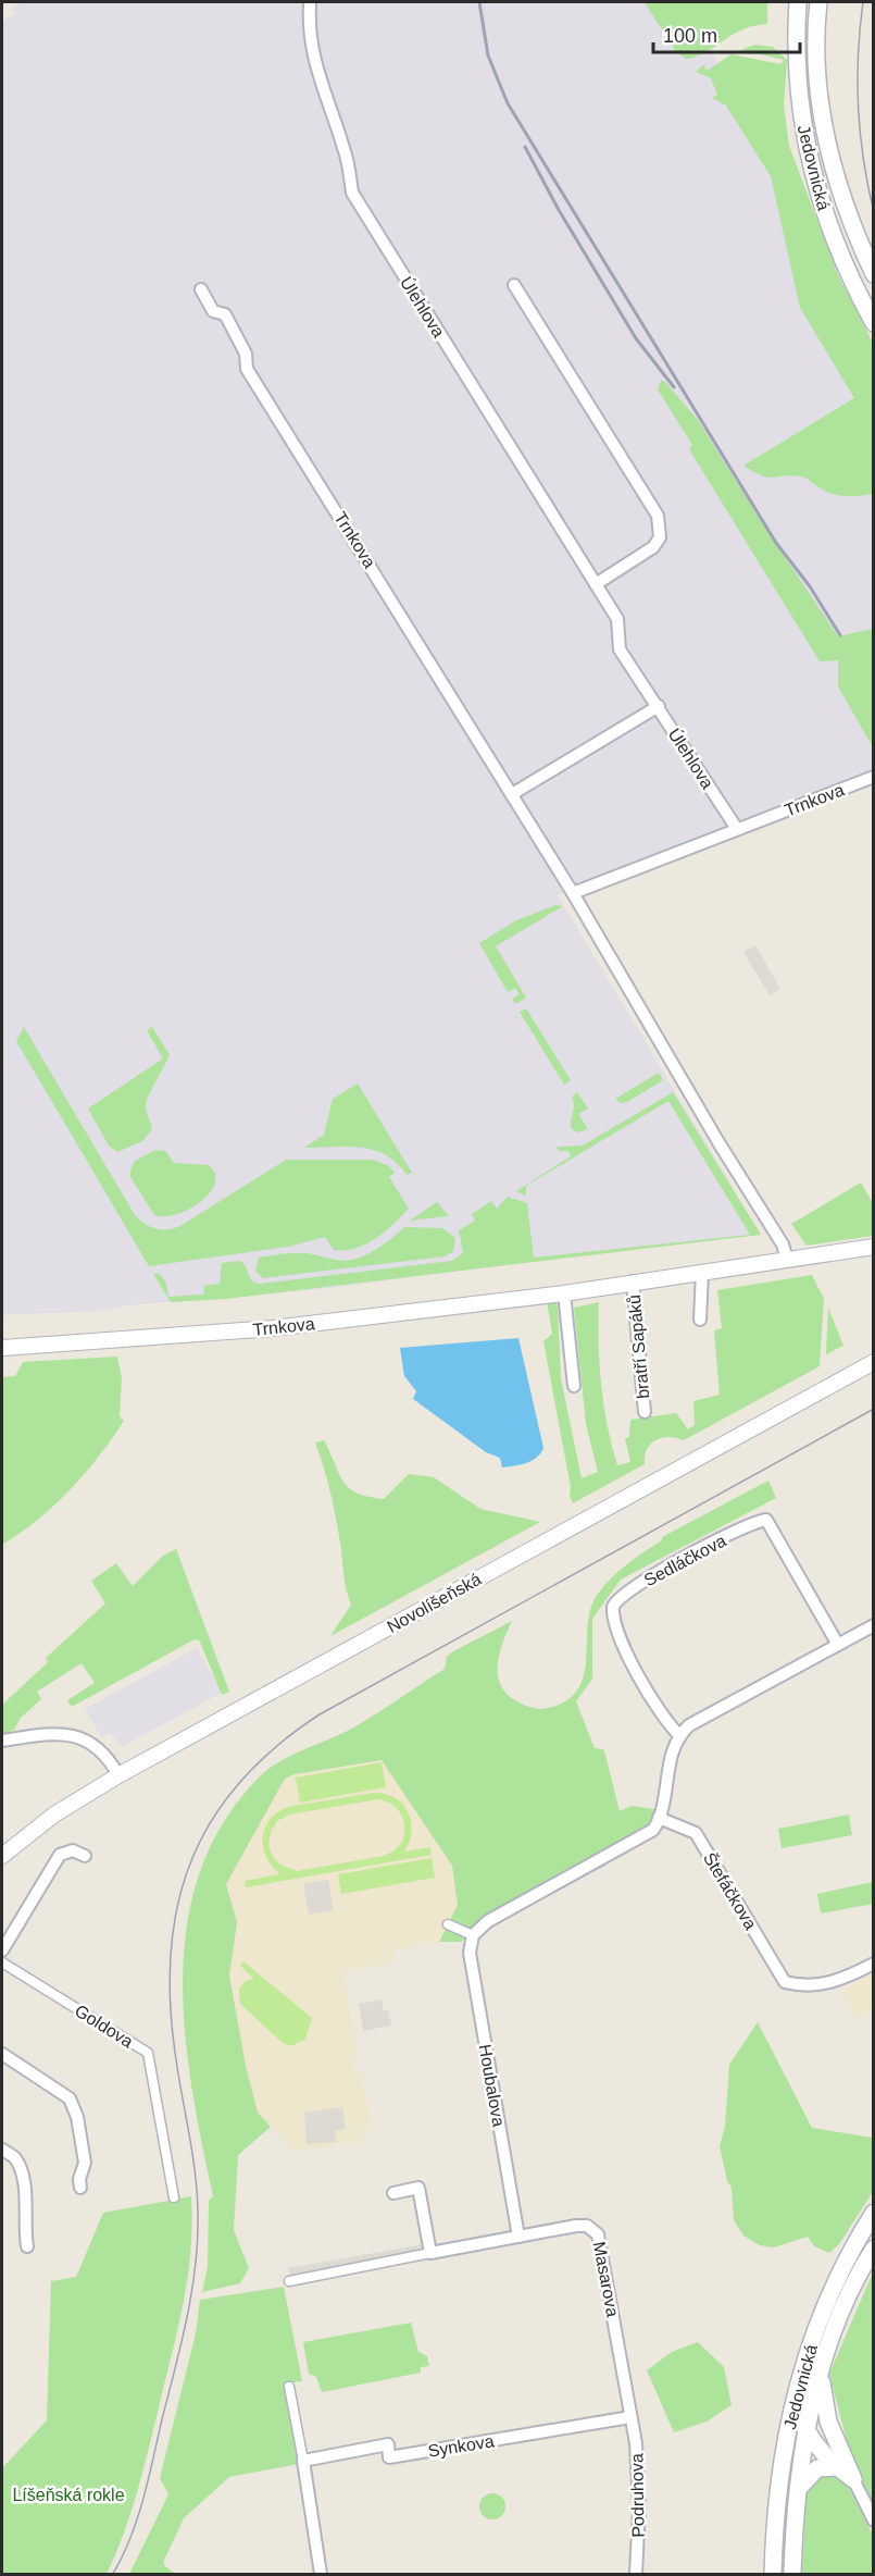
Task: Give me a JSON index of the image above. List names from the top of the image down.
{
  "streets": {
    "main road": ["Jedovnická"],
    "street": [
      "Úlehlova",
      "Trnkova",
      "bratří Sapáků",
      "Sedláčkova",
      "Novolíšeňská",
      "Štefáčkova",
      "Goldova",
      "Houbalova",
      "Masarova",
      "Synkova",
      "Podruhova"
    ]
  },
  "crossings": [
    ["Úlehlova", "Trnkova"],
    ["Trnkova", "bratří Sapáků"],
    ["Houbalova", "Masarova"],
    ["Masarova", "Synkova"],
    ["Masarova", "Podruhova"],
    ["Synkova", "Podruhova"]
  ],
  "parks": ["Líšeňská rokle"],
  "scale_bar": "100 m"
}
